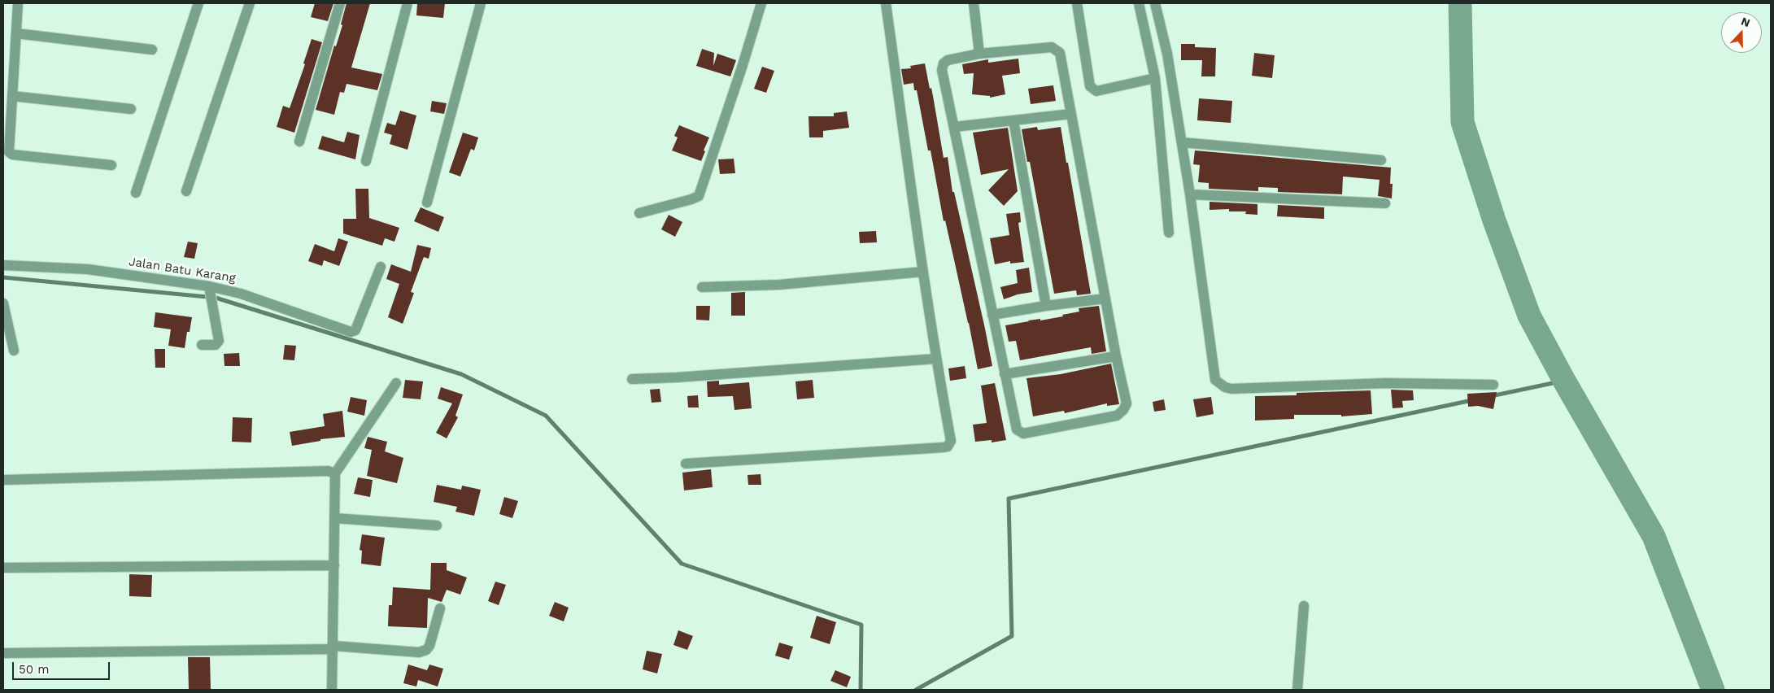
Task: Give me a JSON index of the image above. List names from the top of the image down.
{
  "streets": {
    "street": ["Jalan Batu Karang"]
  },
  "scale_bar": "50 m",
  "north": "top"
}
